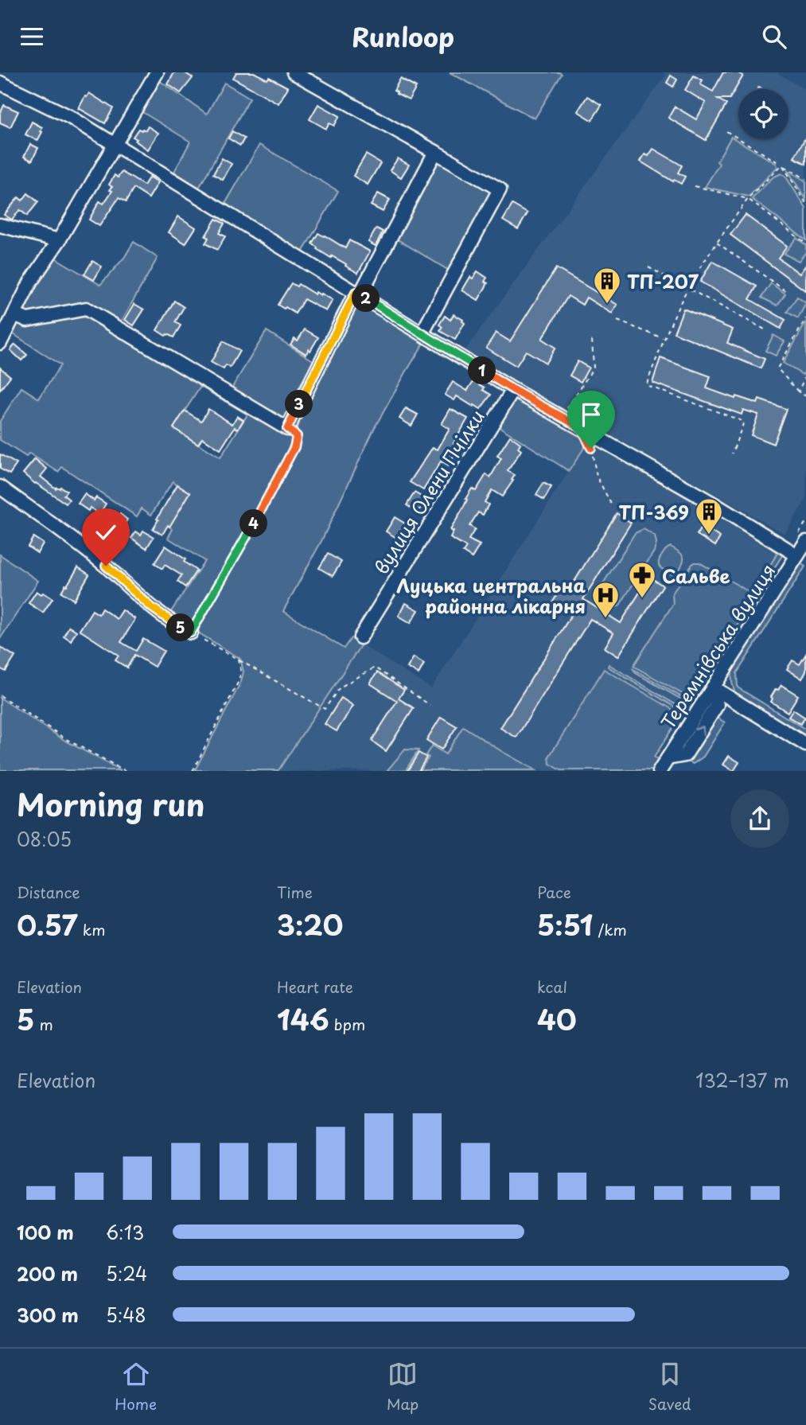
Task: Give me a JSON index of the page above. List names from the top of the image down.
{
  "streets": {
    "street": ["вулиця Олени Пчілки", "Теремнівська вулиця"]
  },
  "places": {
    "building": ["ТП-207", "ТП-369"],
    "pharmacy": ["Сальве"],
    "hospital": ["Луцька центральна районна лікарня"]
  },
  "page": {
    "header": "Runloop",
    "pins": [
      "2",
      "1",
      "3",
      "4",
      "5"
    ],
    "heading": ["Morning run", "08:05"],
    "stats": [
      ["Distance", "0.57 km"],
      ["Time", "3:20"],
      ["Pace", "5:51 /km"],
      ["Elevation", "5 m"],
      ["Heart rate", "146 bpm"],
      ["kcal", "40"]
    ],
    "chart": ["Elevation", "132–137 m"],
    "list": [
      {
        "name": "100 m",
        "note": "6:13"
      },
      {
        "name": "200 m",
        "note": "5:24"
      },
      {
        "name": "300 m",
        "note": "5:48"
      }
    ],
    "tabs": ["Home", "Map", "Saved"]
  }
}
